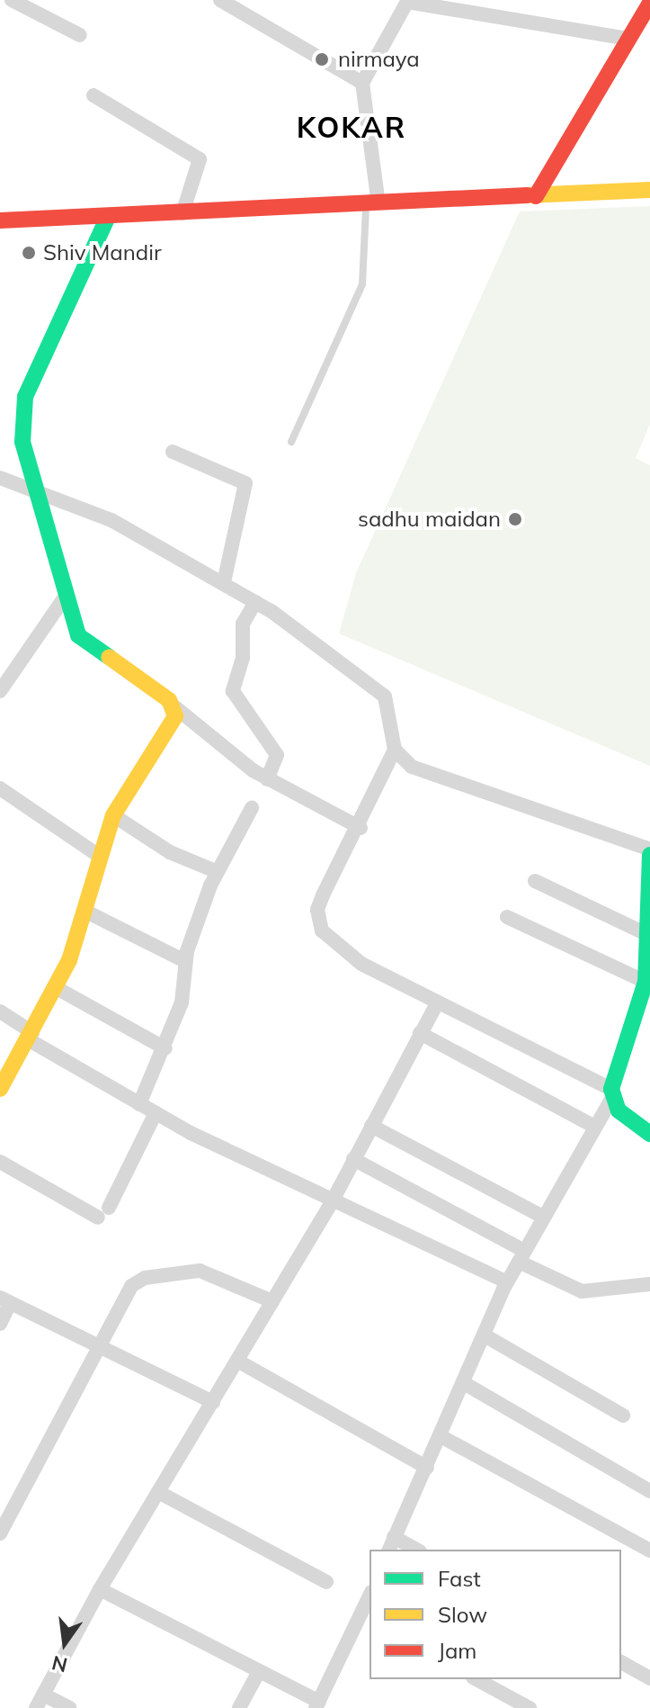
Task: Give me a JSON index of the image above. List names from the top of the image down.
{
  "districts": ["KOKAR"],
  "places": ["nirmaya", "Shiv Mandir", "sadhu maidan"],
  "legend": ["Fast", "Slow", "Jam"],
  "north": "bottom"
}
